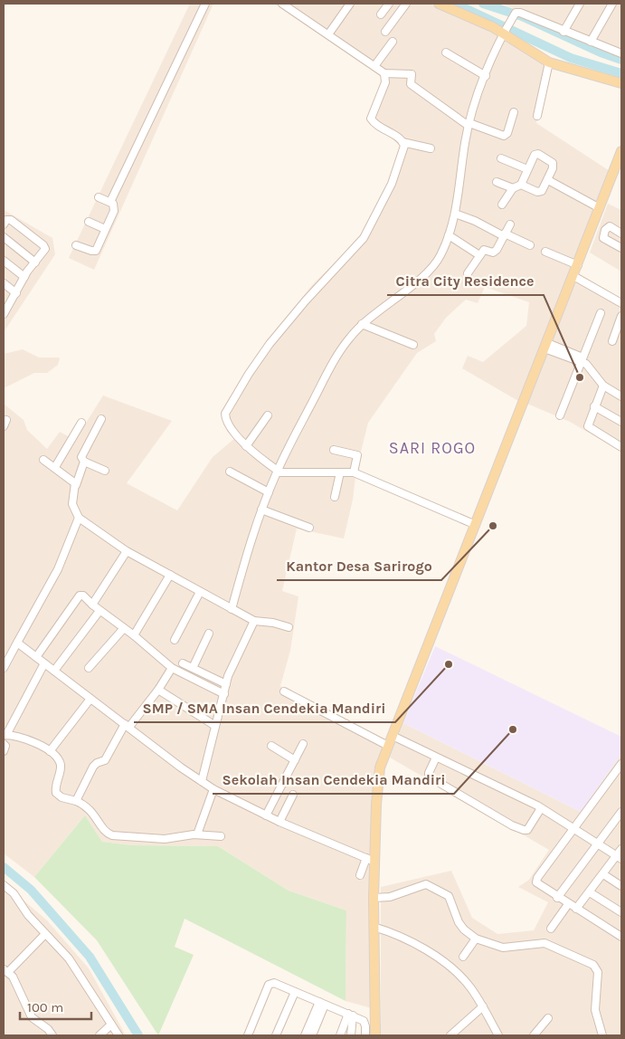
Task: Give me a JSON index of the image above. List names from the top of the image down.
{
  "districts": ["SARI ROGO"],
  "places": [
    "Citra City Residence",
    "Kantor Desa Sarirogo",
    "SMP / SMA Insan Cendekia Mandiri",
    "Sekolah Insan Cendekia Mandiri"
  ],
  "scale_bar": "100 m"
}
